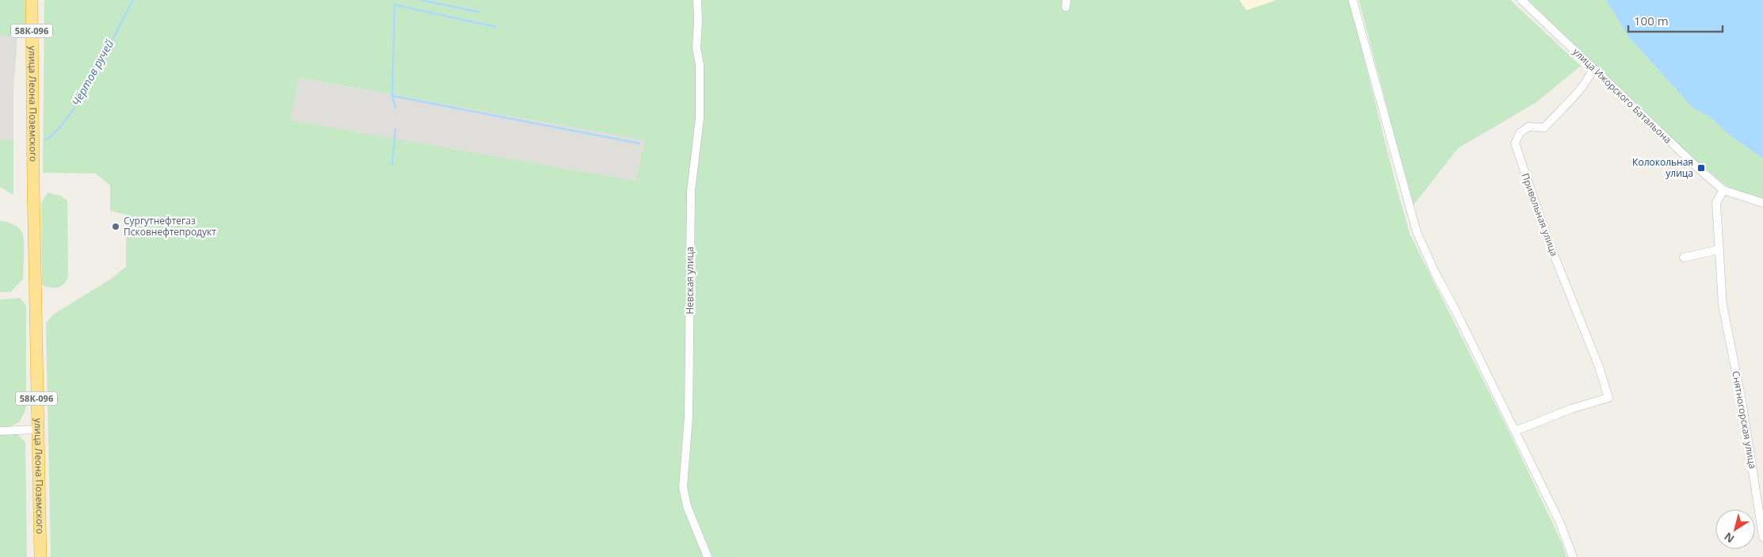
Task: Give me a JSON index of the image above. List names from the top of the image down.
{
  "streets": {
    "highway": ["58К-096", "улица Леона Поземского"],
    "street": [
      "улица Ижорского Батальона",
      "Привольная улица",
      "Невская улица",
      "Снятногорская улица"
    ]
  },
  "crossings": [
    ["улица Ижорского Батальона", "Привольная улица"]
  ],
  "water": ["Чёртов ручей"],
  "places": {
    "transit": ["Колокольная улица"],
    "other": ["Сургутнефтегаз Псковнефтепродукт"]
  },
  "scale_bar": "100 m",
  "north": "bottom left"
}
